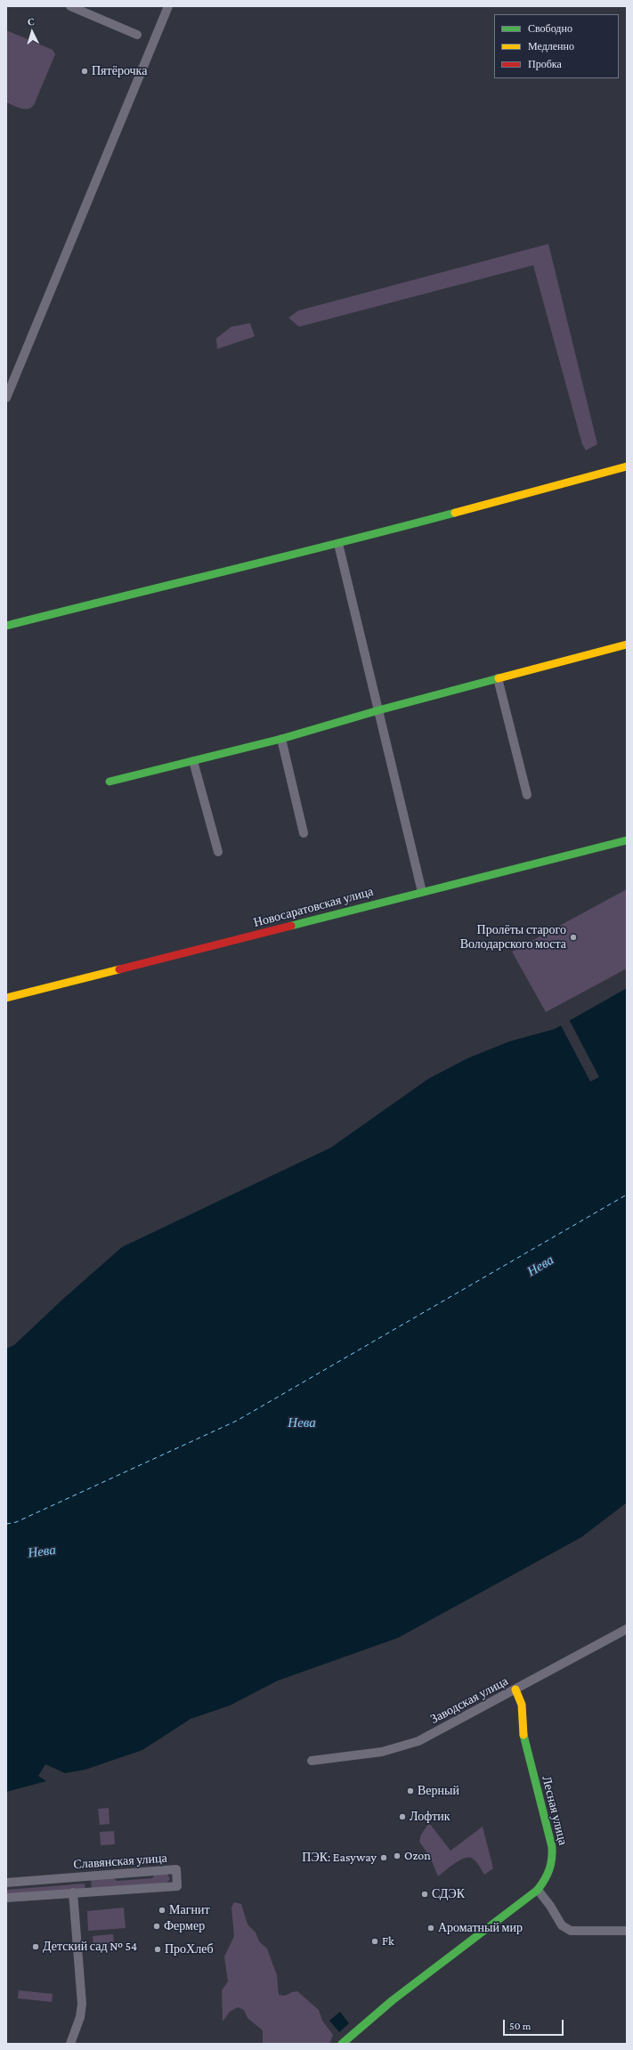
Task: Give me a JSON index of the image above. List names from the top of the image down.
{
  "streets": {
    "street": [
      "Новосаратовская улица",
      "Заводская улица",
      "Лесная улица",
      "Славянская улица"
    ]
  },
  "crossings": [
    ["Заводская улица", "Лесная улица"]
  ],
  "water": ["Нева"],
  "places": [
    "Пятёрочка",
    "Пролёты старого Володарского моста",
    "Верный",
    "Лофтик",
    "Ozon",
    "ПЭК: Easyway",
    "СДЭК",
    "Магнит",
    "Фермер",
    "Ароматный мир",
    "Fk",
    "Детский сад № 54",
    "ПроХлеб"
  ],
  "legend": ["Свободно", "Медленно", "Пробка"],
  "scale_bar": "50 m",
  "north": "top"
}
